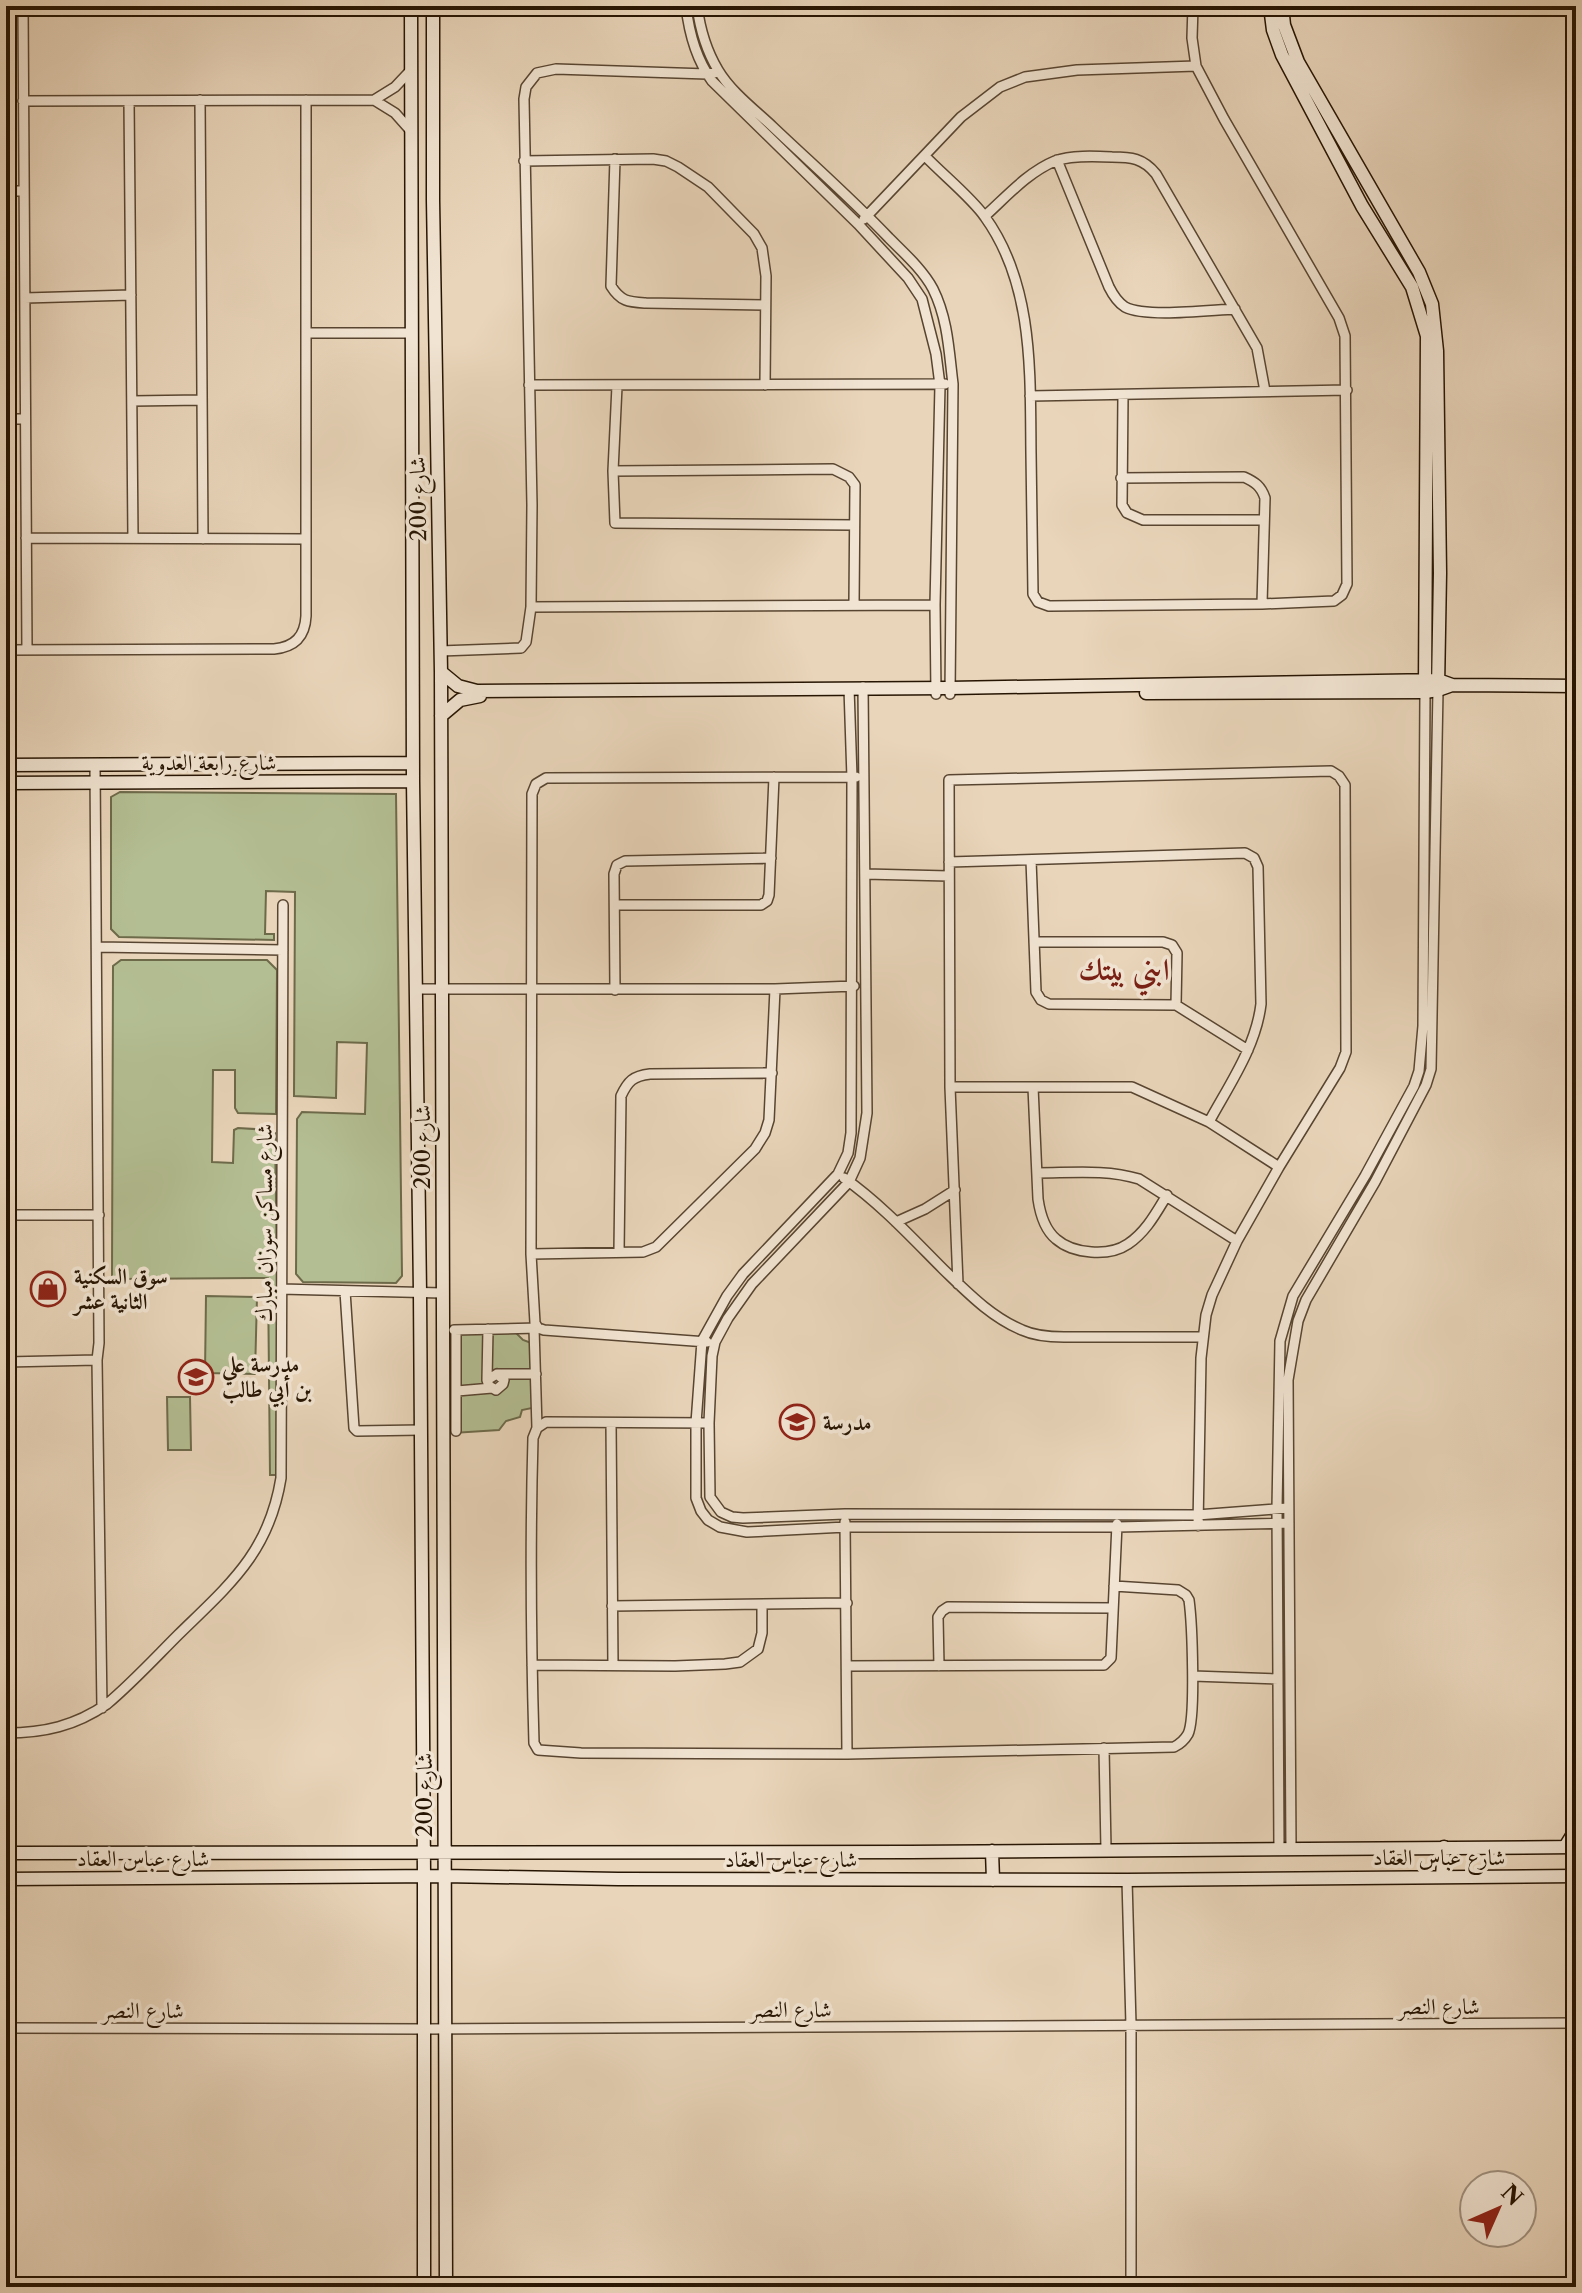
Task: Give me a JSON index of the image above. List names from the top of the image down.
{
  "streets": {
    "street": [
      "شارع 200",
      "شارع رابعة العدوية",
      "شارع مساكن سوزان مبارك",
      "شارع عباس العقاد",
      "شارع النصر"
    ]
  },
  "crossings": [
    ["شارع 200", "شارع رابعة العدوية"],
    ["شارع 200", "شارع عباس العقاد"],
    ["شارع 200", "شارع النصر"]
  ],
  "districts": ["ابني بيتك"],
  "places": {
    "shop": ["سوق السكنية الثانية عشر"],
    "school or university": ["مدرسة علي بن أبي طالب", "مدرسة"]
  },
  "north": "top right"
}
